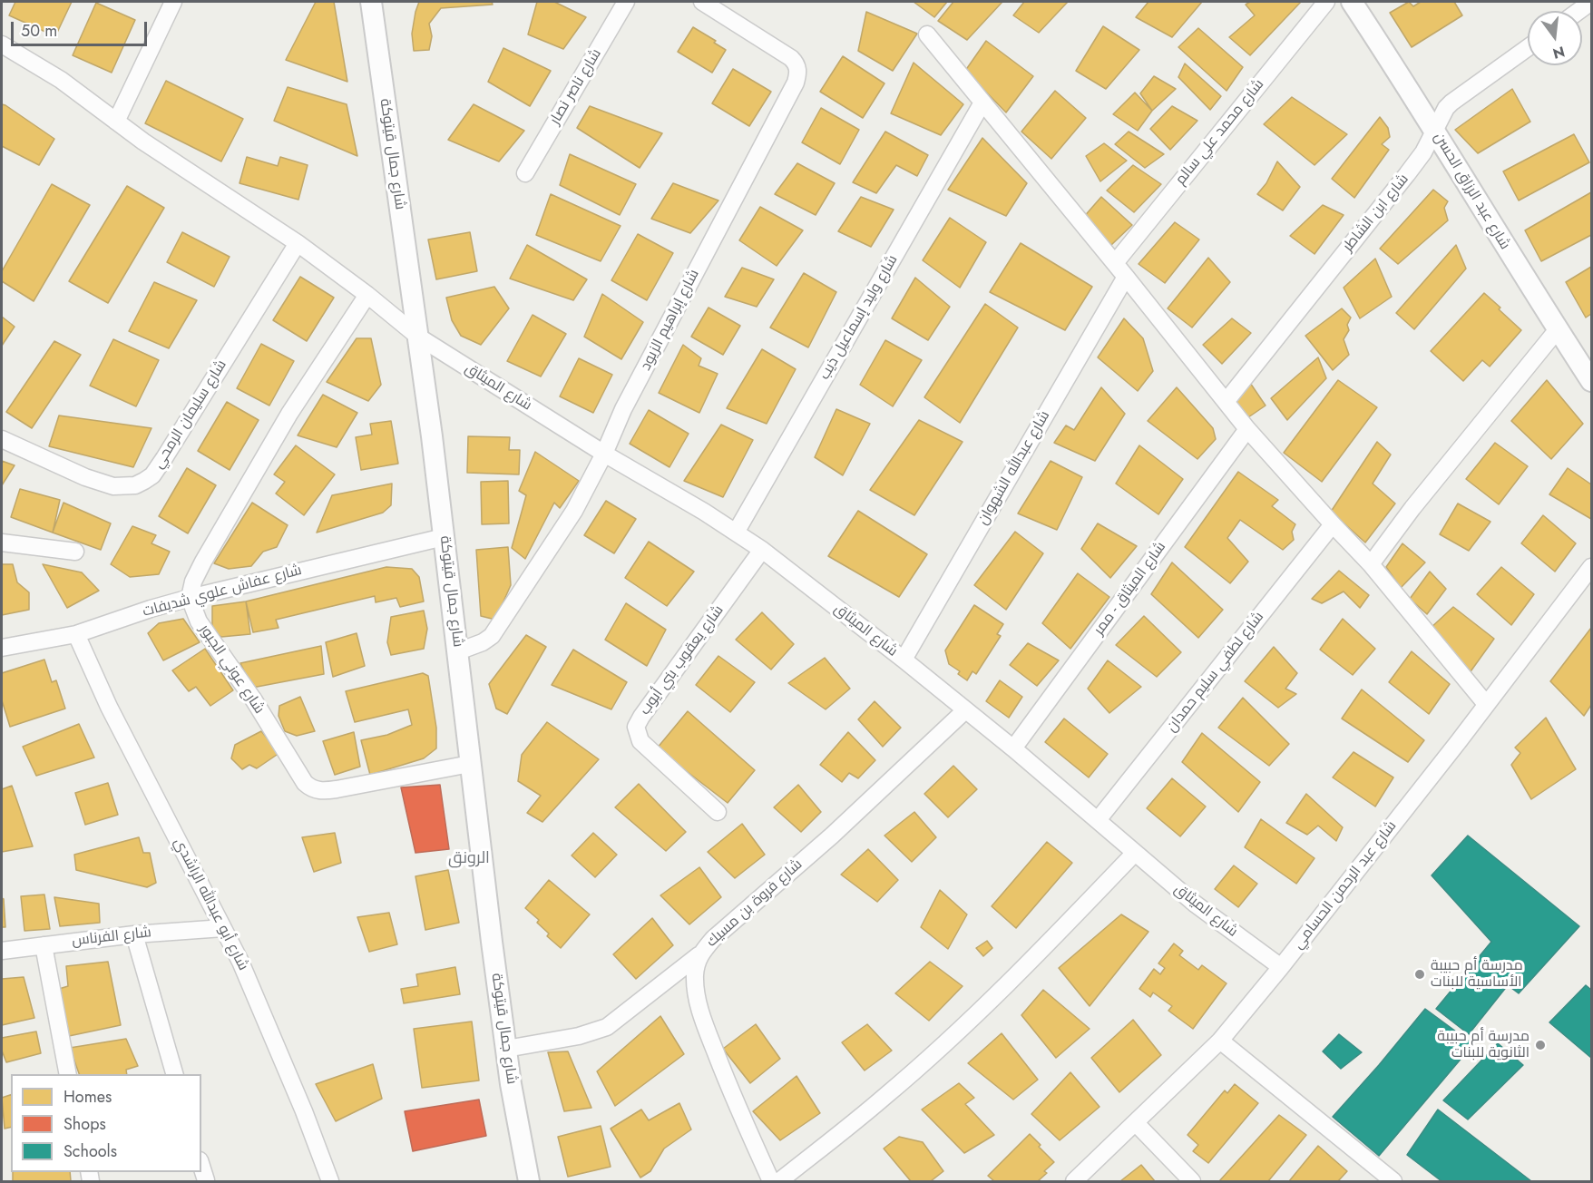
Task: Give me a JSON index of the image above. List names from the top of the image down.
{
  "streets": {
    "street": [
      "شارع ناصر نصار",
      "شارع محمد علي سالم",
      "شارع جمال قيتوكة",
      "شارع عبد الرزاق الحسن",
      "شارع ابن الشاطر",
      "شارع وليد إسماعيل ذيب",
      "شارع إبراهيم الزيود",
      "شارع الميثاق",
      "شارع سليمان الرمحي",
      "شارع عبدالله الشهوان",
      "شارع الميثاق - ممر",
      "شارع عفاش علوي شديفات",
      "شارع يعقوب بني أيوب",
      "شارع عوني الجبور",
      "شارع لطفي سليم حمدان",
      "شارع عبد الرحمن الحسامي",
      "شارع فروة بن مسيك",
      "شارع أبو عبدالله الراشدي",
      "شارع الفرناس"
    ]
  },
  "crossings": [
    ["شارع جمال قيتوكة", "شارع إبراهيم الزيود"],
    ["شارع جمال قيتوكة", "شارع الميثاق"],
    ["شارع جمال قيتوكة", "شارع عفاش علوي شديفات"],
    ["شارع جمال قيتوكة", "شارع عوني الجبور"],
    ["شارع عبد الرزاق الحسن", "شارع ابن الشاطر"],
    ["شارع وليد إسماعيل ذيب", "شارع الميثاق"],
    ["شارع إبراهيم الزيود", "شارع الميثاق"],
    ["شارع الميثاق", "شارع عبدالله الشهوان"],
    ["شارع الميثاق", "شارع الميثاق - ممر"],
    ["شارع الميثاق", "شارع يعقوب بني أيوب"],
    ["شارع الميثاق", "شارع لطفي سليم حمدان"],
    ["شارع الميثاق", "شارع عبد الرحمن الحسامي"],
    ["شارع الميثاق", "شارع فروة بن مسيك"],
    ["شارع عفاش علوي شديفات", "شارع عوني الجبور"],
    ["شارع عفاش علوي شديفات", "شارع أبو عبدالله الراشدي"],
    ["شارع أبو عبدالله الراشدي", "شارع الفرناس"]
  ],
  "districts": ["الرونق"],
  "places": ["مدرسة أم حبيبة الأساسية للبنات", "مدرسة أم حبيبة الثانوية للبنات"],
  "legend": ["Homes", "Shops", "Schools"],
  "scale_bar": "50 m",
  "north": "bottom"
}
